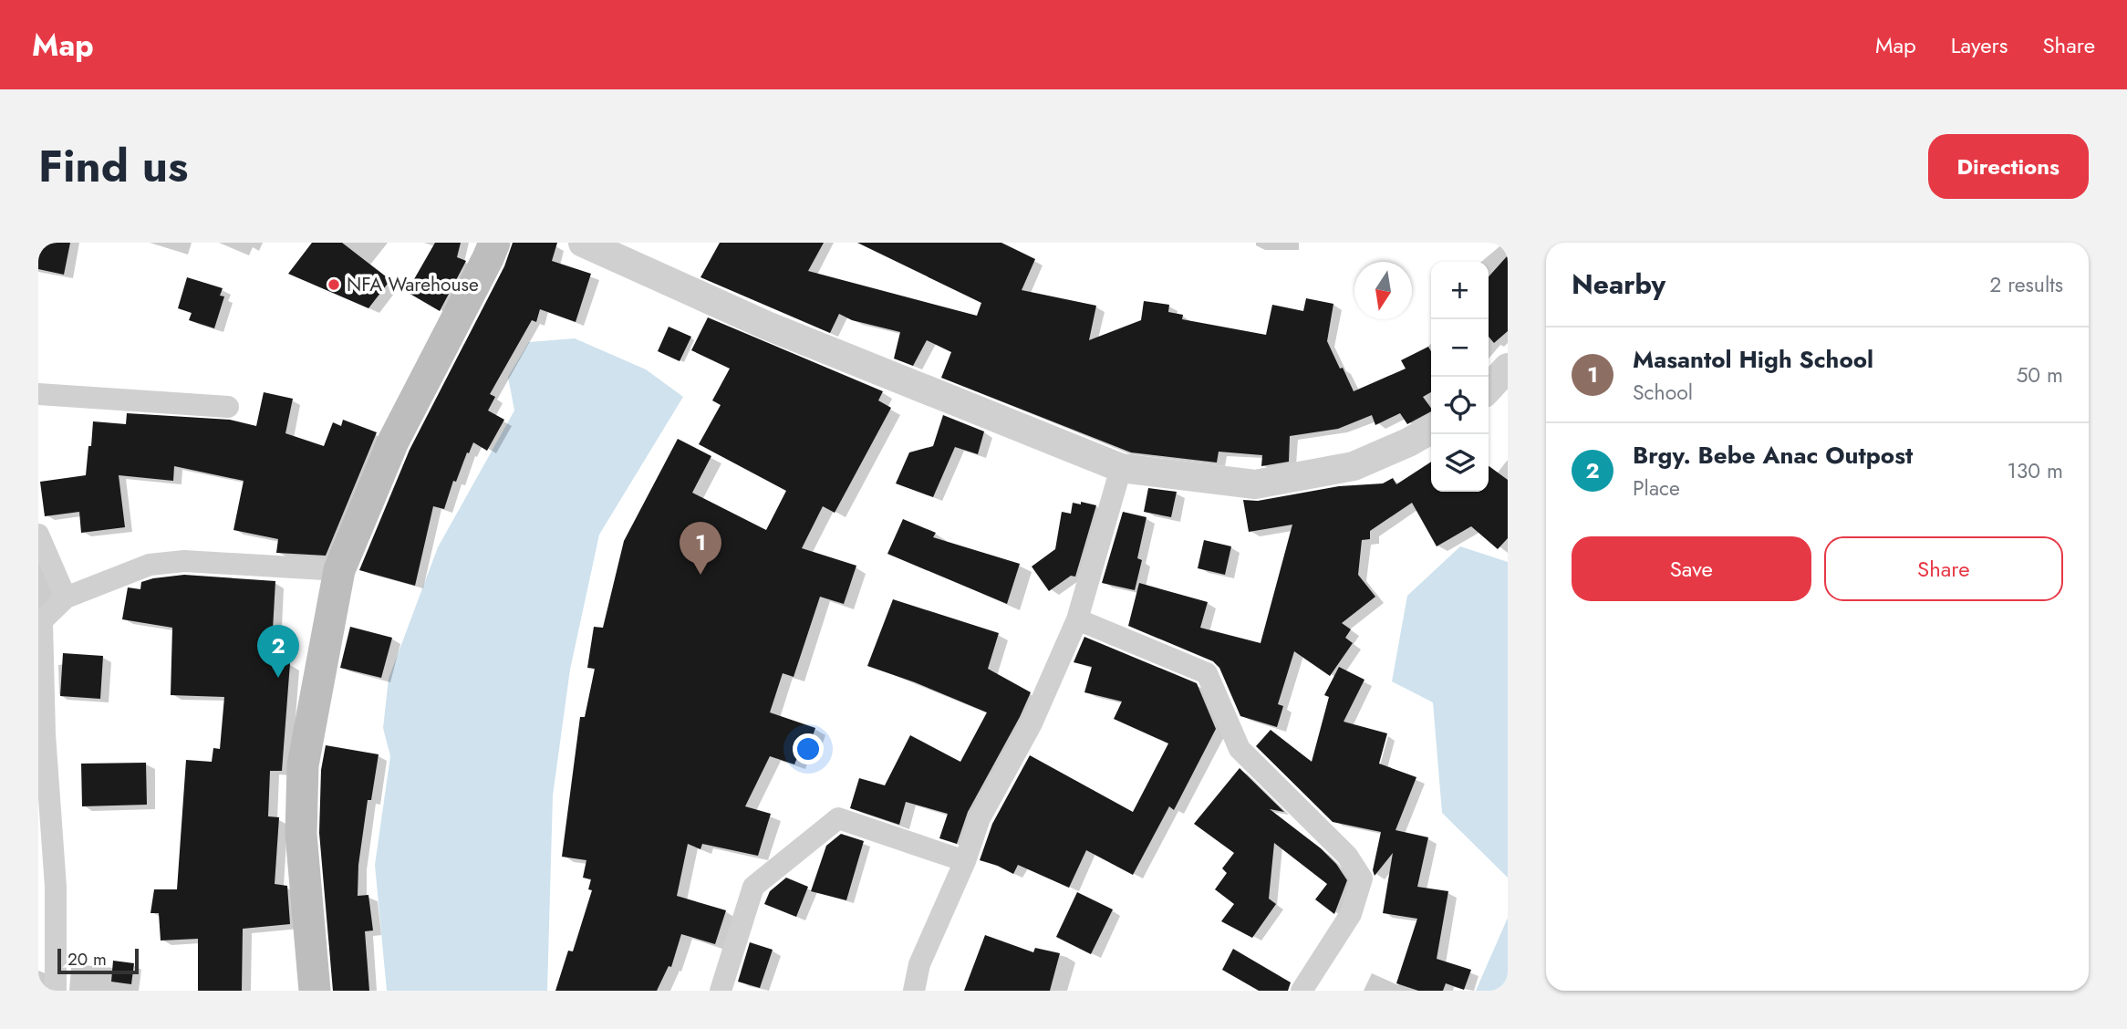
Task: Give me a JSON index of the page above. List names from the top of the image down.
{
  "places": ["NFA Warehouse"],
  "scale_bar": "20 m",
  "north": "bottom",
  "page": {
    "header": "Map",
    "nav": ["Map", "Layers", "Share"],
    "title": "Find us",
    "buttons": [
      "Directions",
      ["Save", "Share"]
    ],
    "heading": ["Nearby", "2 results"],
    "map_buttons": ["+", "−"],
    "list": [
      {
        "mark": "1",
        "name": "Masantol High School",
        "note": "School",
        "value": "50 m"
      },
      {
        "mark": "2",
        "name": "Brgy. Bebe Anac Outpost",
        "note": "Place",
        "value": "130 m"
      }
    ],
    "pins": ["1", "2"],
    "scale": "20 m"
  }
}
